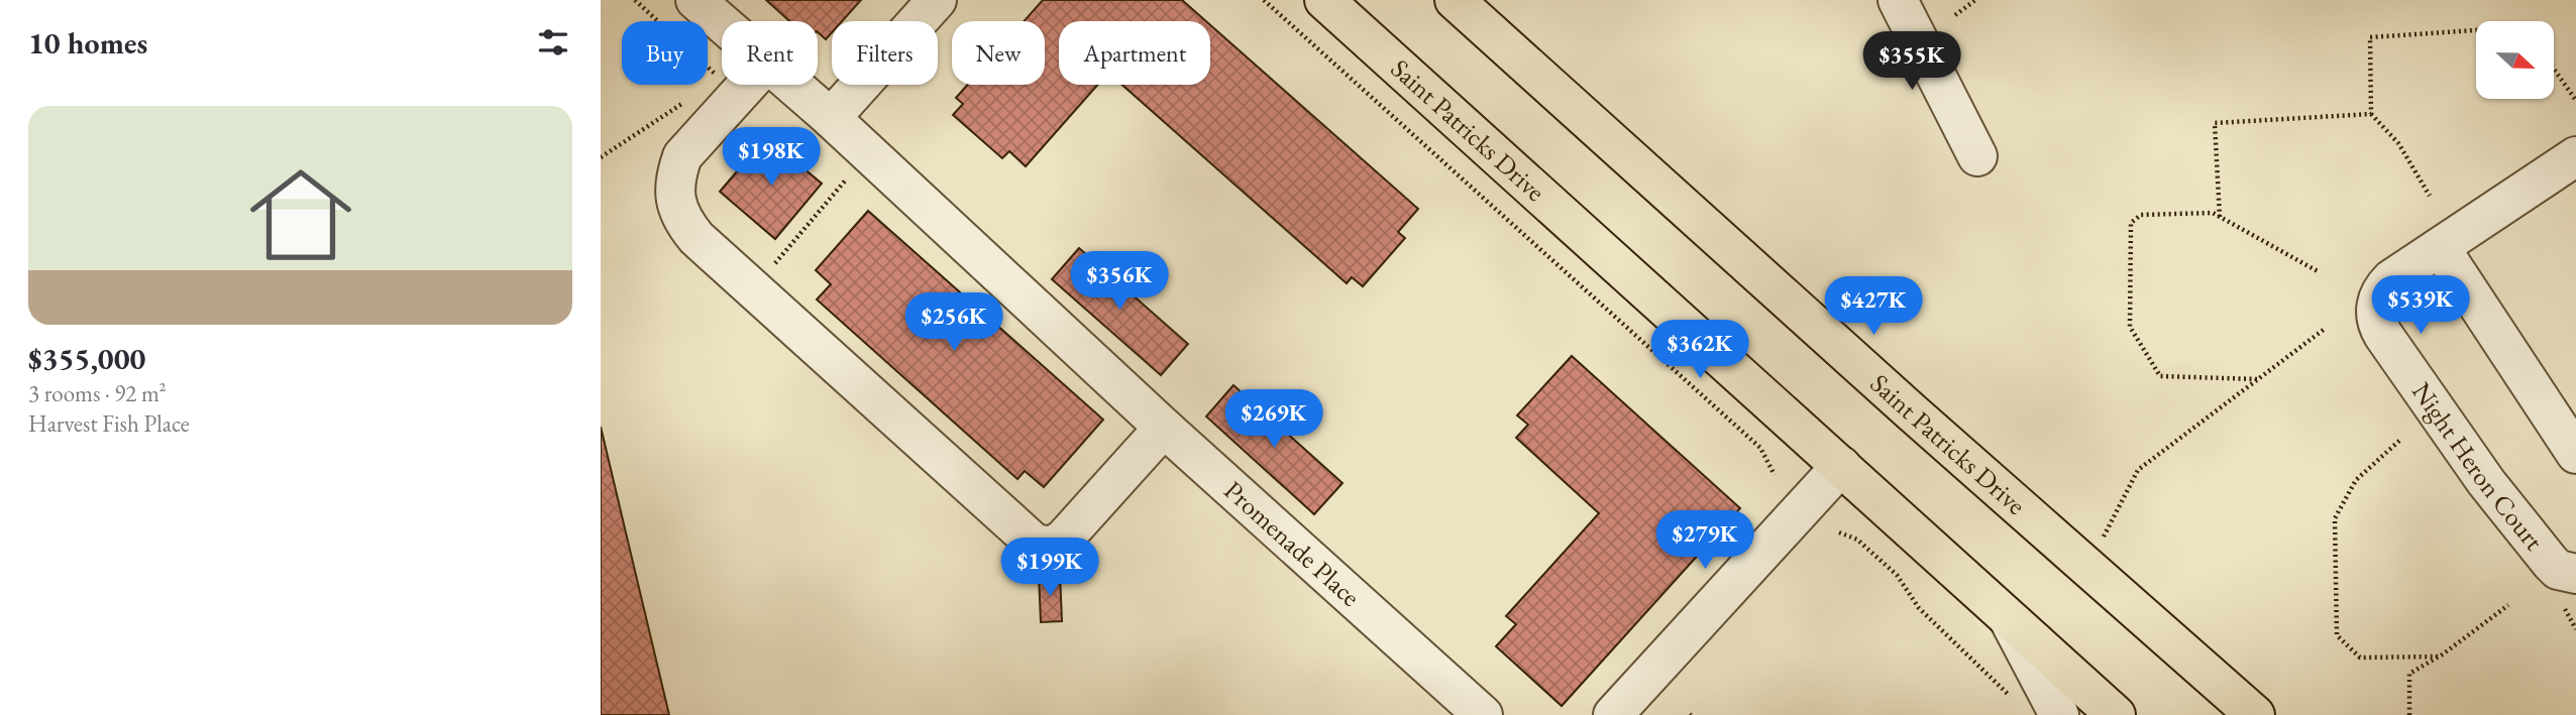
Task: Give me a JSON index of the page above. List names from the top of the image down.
{
  "streets": {
    "main road": ["Saint Patricks Drive"],
    "street": ["Night Heron Court", "Promenade Place"]
  },
  "north": "right",
  "page": {
    "heading": "10 homes",
    "chip": [
      "Buy",
      "Rent",
      "Filters",
      "New",
      "Apartment"
    ],
    "price": [
      "$355K",
      "$198K",
      "$356K",
      "$539K",
      "$427K",
      "$256K",
      "$362K",
      "$269K",
      "$279K",
      "$199K"
    ],
    "list": [
      {
        "name": "$355,000",
        "note": "3 rooms · 92 m² · Harvest Fish Place"
      }
    ]
  }
}
